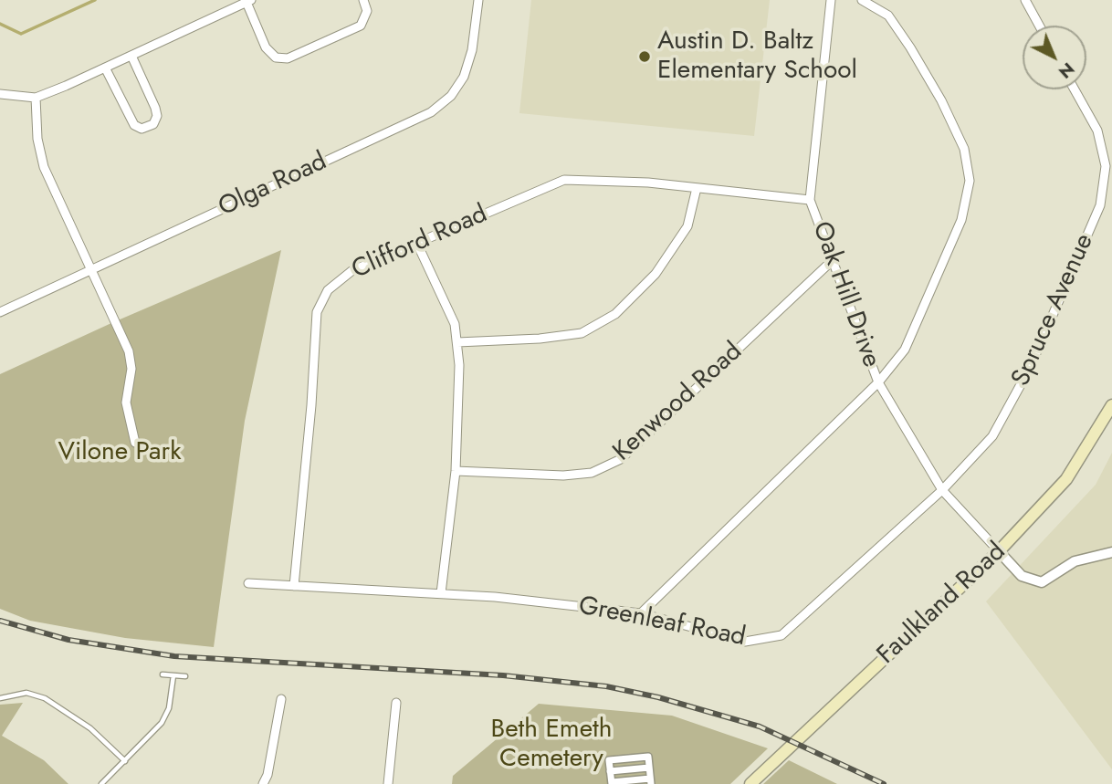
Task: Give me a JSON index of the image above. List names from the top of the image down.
{
  "streets": {
    "main road": ["Faulkland Road"],
    "street": [
      "Olga Road",
      "Clifford Road",
      "Oak Hill Drive",
      "Spruce Avenue",
      "Kenwood Road",
      "Greenleaf Road"
    ]
  },
  "crossings": [
    ["Clifford Road", "Oak Hill Drive"],
    ["Clifford Road", "Greenleaf Road"],
    ["Oak Hill Drive", "Spruce Avenue"],
    ["Oak Hill Drive", "Kenwood Road"],
    ["Oak Hill Drive", "Faulkland Road"],
    ["Oak Hill Drive", "Greenleaf Road"],
    ["Spruce Avenue", "Greenleaf Road"]
  ],
  "parks": ["Vilone Park", "Beth Emeth Cemetery"],
  "places": ["Austin D. Baltz Elementary School"],
  "north": "bottom right"
}
